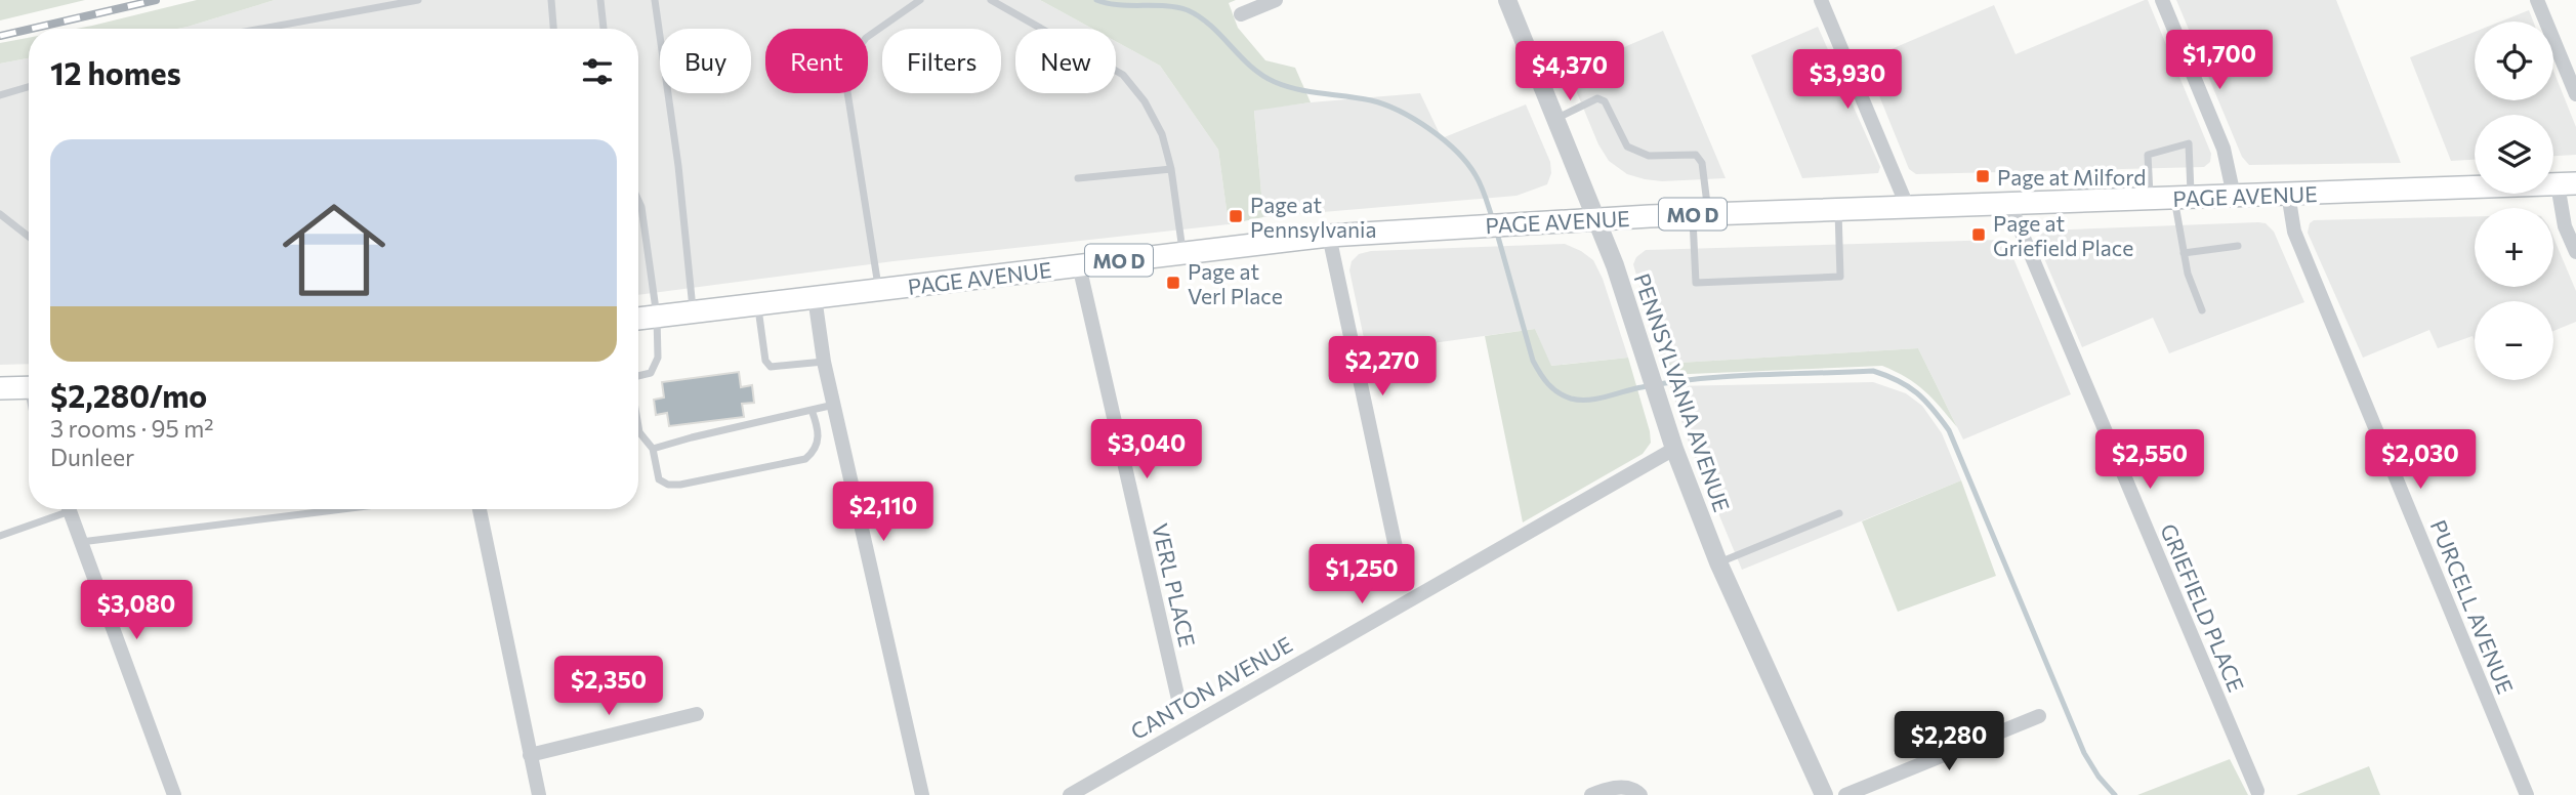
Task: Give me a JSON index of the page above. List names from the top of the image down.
{
  "streets": {
    "main road": ["PAGE AVENUE", "MO D"],
    "street": [
      "PENNSYLVANIA AVENUE",
      "VERL PLACE",
      "PURCELL AVENUE",
      "GRIEFIELD PLACE",
      "CANTON AVENUE"
    ]
  },
  "crossings": [
    ["PAGE AVENUE", "PENNSYLVANIA AVENUE"],
    ["PAGE AVENUE", "VERL PLACE"],
    ["PAGE AVENUE", "PURCELL AVENUE"],
    ["PAGE AVENUE", "GRIEFIELD PLACE"],
    ["PENNSYLVANIA AVENUE", "CANTON AVENUE"]
  ],
  "places": {
    "transit": [
      "Page at Milford",
      "Page at Pennsylvania",
      "Page at Griefield Place",
      "Page at Verl Place"
    ]
  },
  "page": {
    "map_buttons": ["+", "−"],
    "chip": [
      "Buy",
      "Rent",
      "Filters",
      "New"
    ],
    "heading": "12 homes",
    "price": [
      "$1,700",
      "$4,370",
      "$3,930",
      "$2,270",
      "$3,040",
      "$2,550",
      "$2,030",
      "$2,110",
      "$1,250",
      "$3,080",
      "$2,350",
      "$2,280"
    ],
    "list": [
      {
        "name": "$2,280/mo",
        "note": "3 rooms · 95 m² · Dunleer"
      }
    ]
  }
}
